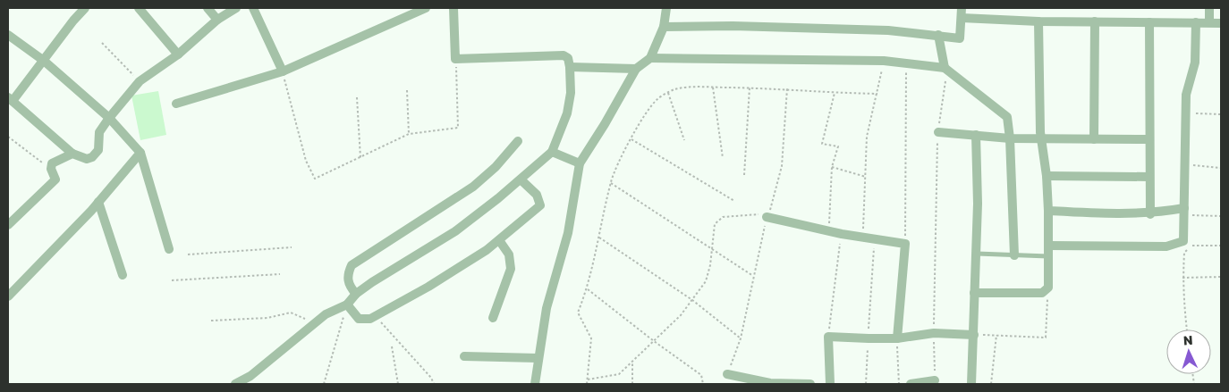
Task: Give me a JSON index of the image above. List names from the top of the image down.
{
  "north": "top"
}
